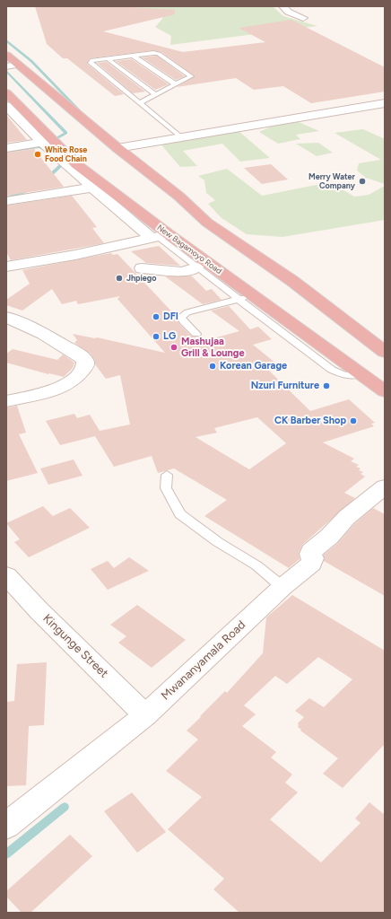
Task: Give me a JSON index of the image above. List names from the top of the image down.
{
  "streets": {
    "highway": ["New Bagamoyo Road"],
    "street": ["Kingunge Street", "Mwananyamala Road"]
  },
  "crossings": [
    ["Kingunge Street", "Mwananyamala Road"]
  ],
  "places": [
    "White Rose Food Chain",
    "Merry Water Company",
    "Jhpiego",
    "DFI",
    "LG",
    "Mashujaa Grill & Lounge",
    "Korean Garage",
    "Nzuri Furniture",
    "CK Barber Shop"
  ]
}
